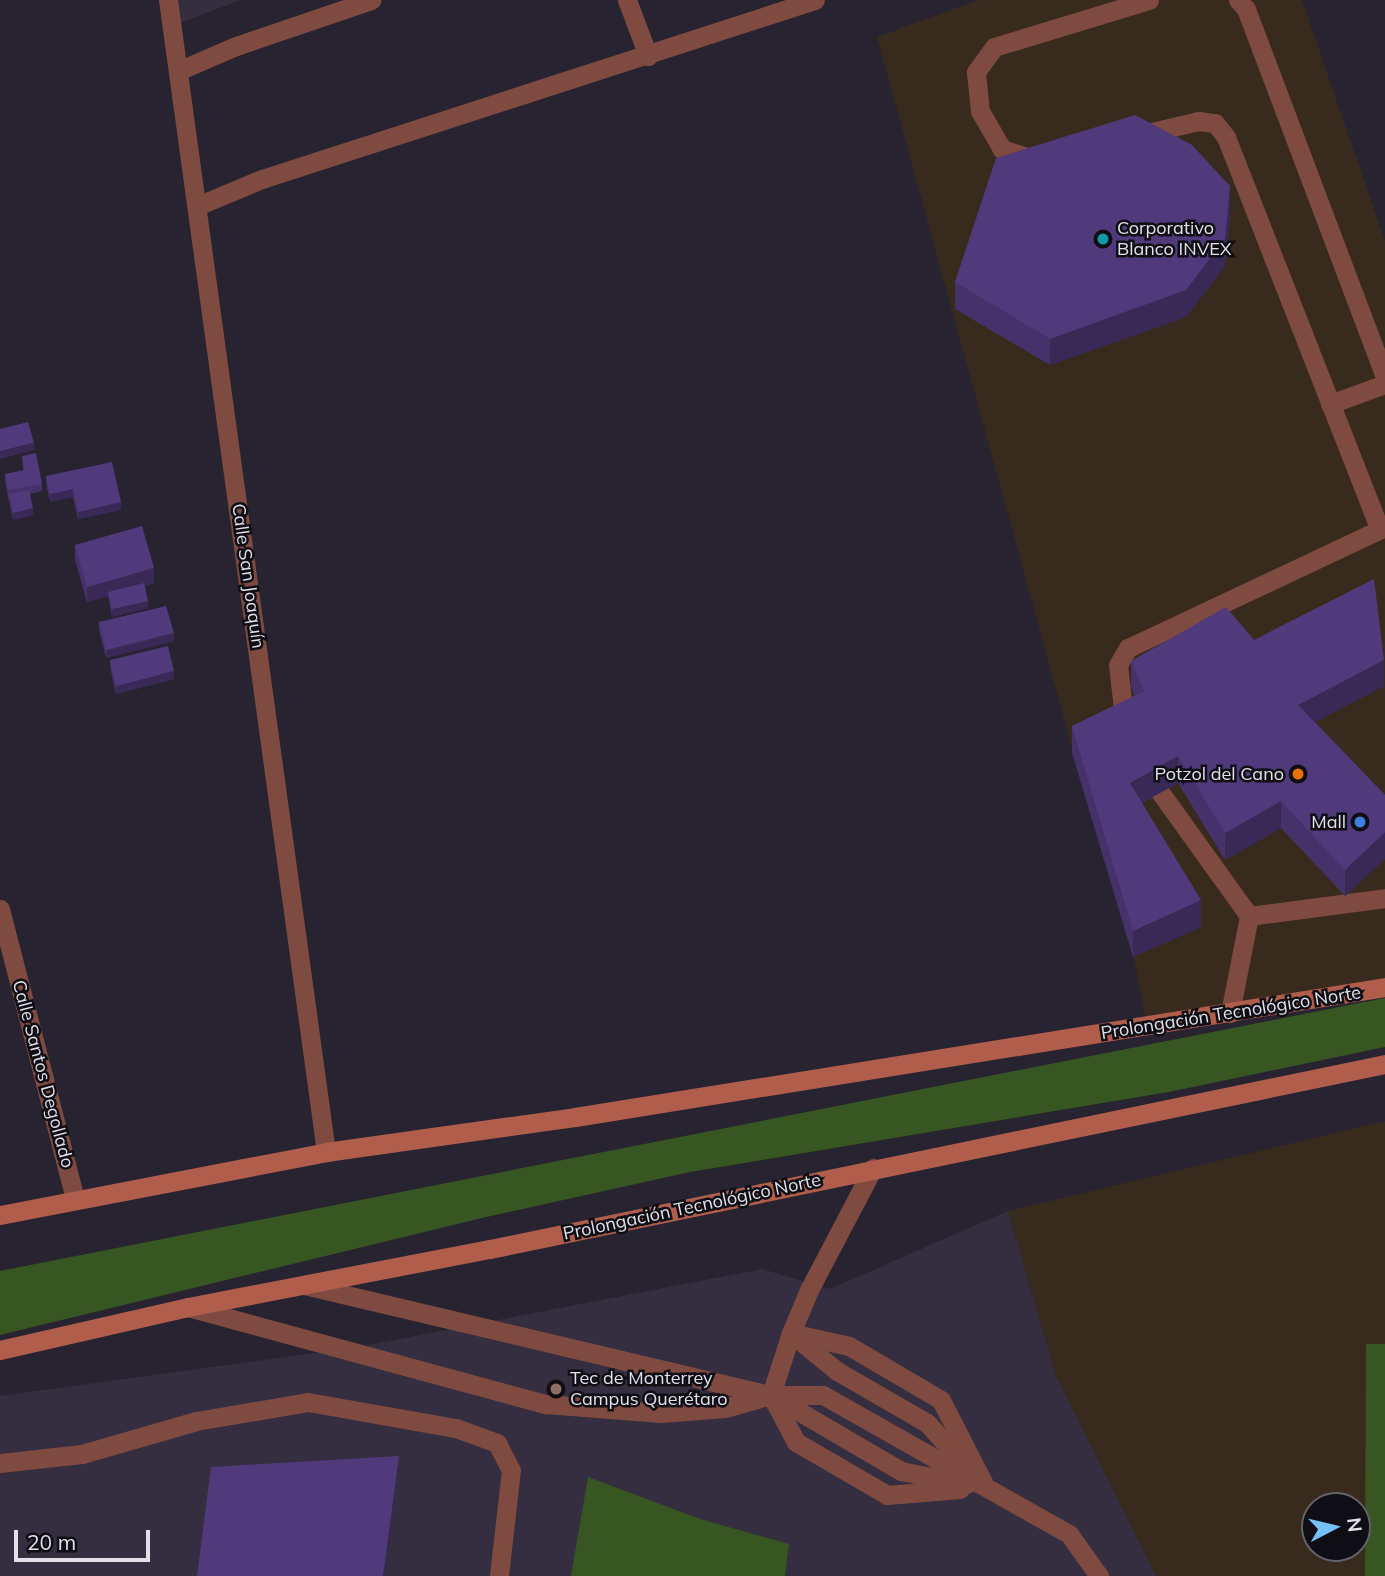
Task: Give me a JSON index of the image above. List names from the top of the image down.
{
  "streets": {
    "main road": ["Prolongación Tecnológico Norte"],
    "street": ["Calle San Joaquín", "Calle Santos Degollado"]
  },
  "crossings": [
    ["Calle San Joaquín", "Prolongación Tecnológico Norte"],
    ["Prolongación Tecnológico Norte", "Calle Santos Degollado"]
  ],
  "places": [
    "Corporativo Blanco INVEX",
    "Potzol del Cano",
    "Mall",
    "Tec de Monterrey Campus Querétaro"
  ],
  "scale_bar": "20 m",
  "north": "right"
}
